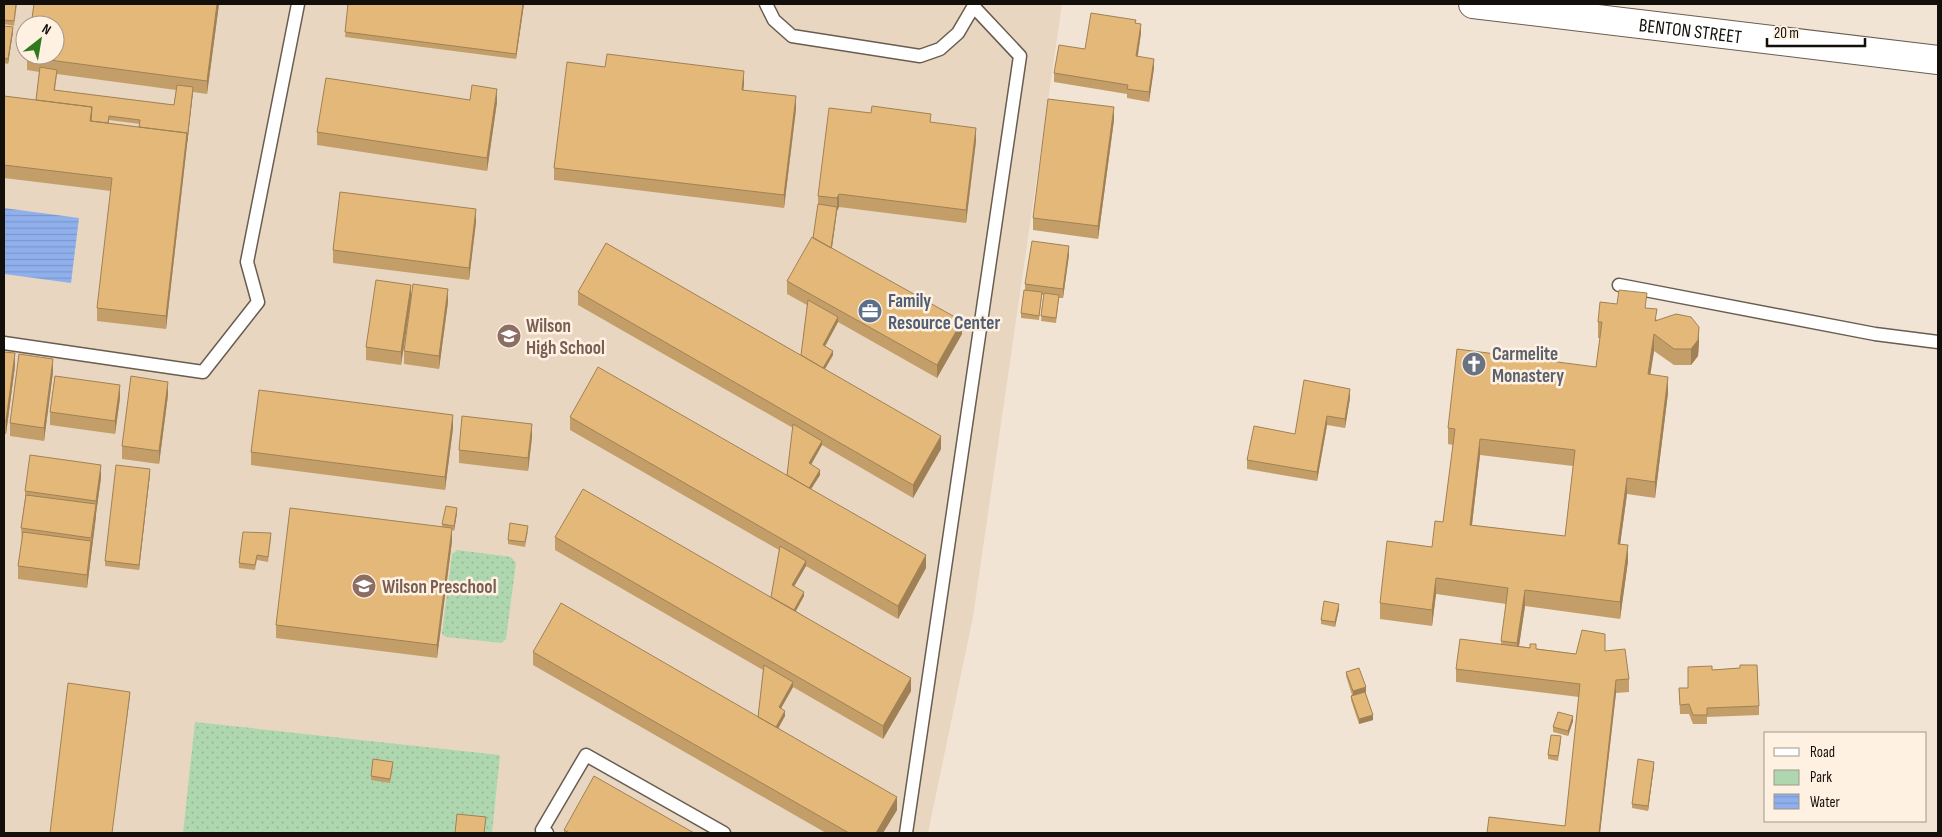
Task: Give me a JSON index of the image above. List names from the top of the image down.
{
  "streets": {
    "main road": ["BENTON STREET"]
  },
  "places": {
    "office": ["Family Resource Center"],
    "school or university": ["Wilson High School", "Wilson Preschool"],
    "church": ["Carmelite Monastery"]
  },
  "legend": ["Road", "Park", "Water"],
  "scale_bar": "20 m",
  "north": "top right"
}
